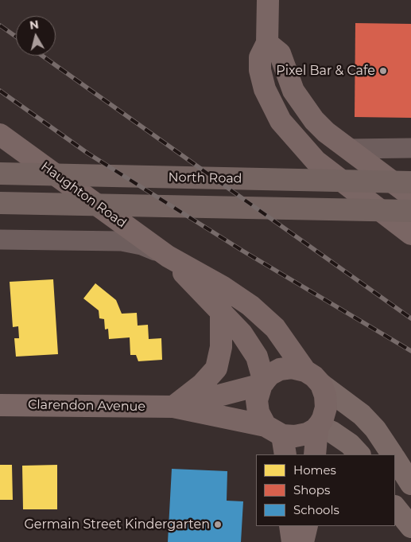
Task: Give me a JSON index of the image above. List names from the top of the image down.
{
  "streets": {
    "highway": ["North Road"],
    "main road": ["Haughton Road", "Clarendon Avenue"]
  },
  "crossings": [
    ["Haughton Road", "Clarendon Avenue"]
  ],
  "places": ["Pixel Bar & Cafe", "Germain Street Kindergarten"],
  "legend": ["Homes", "Shops", "Schools"],
  "north": "top"
}
